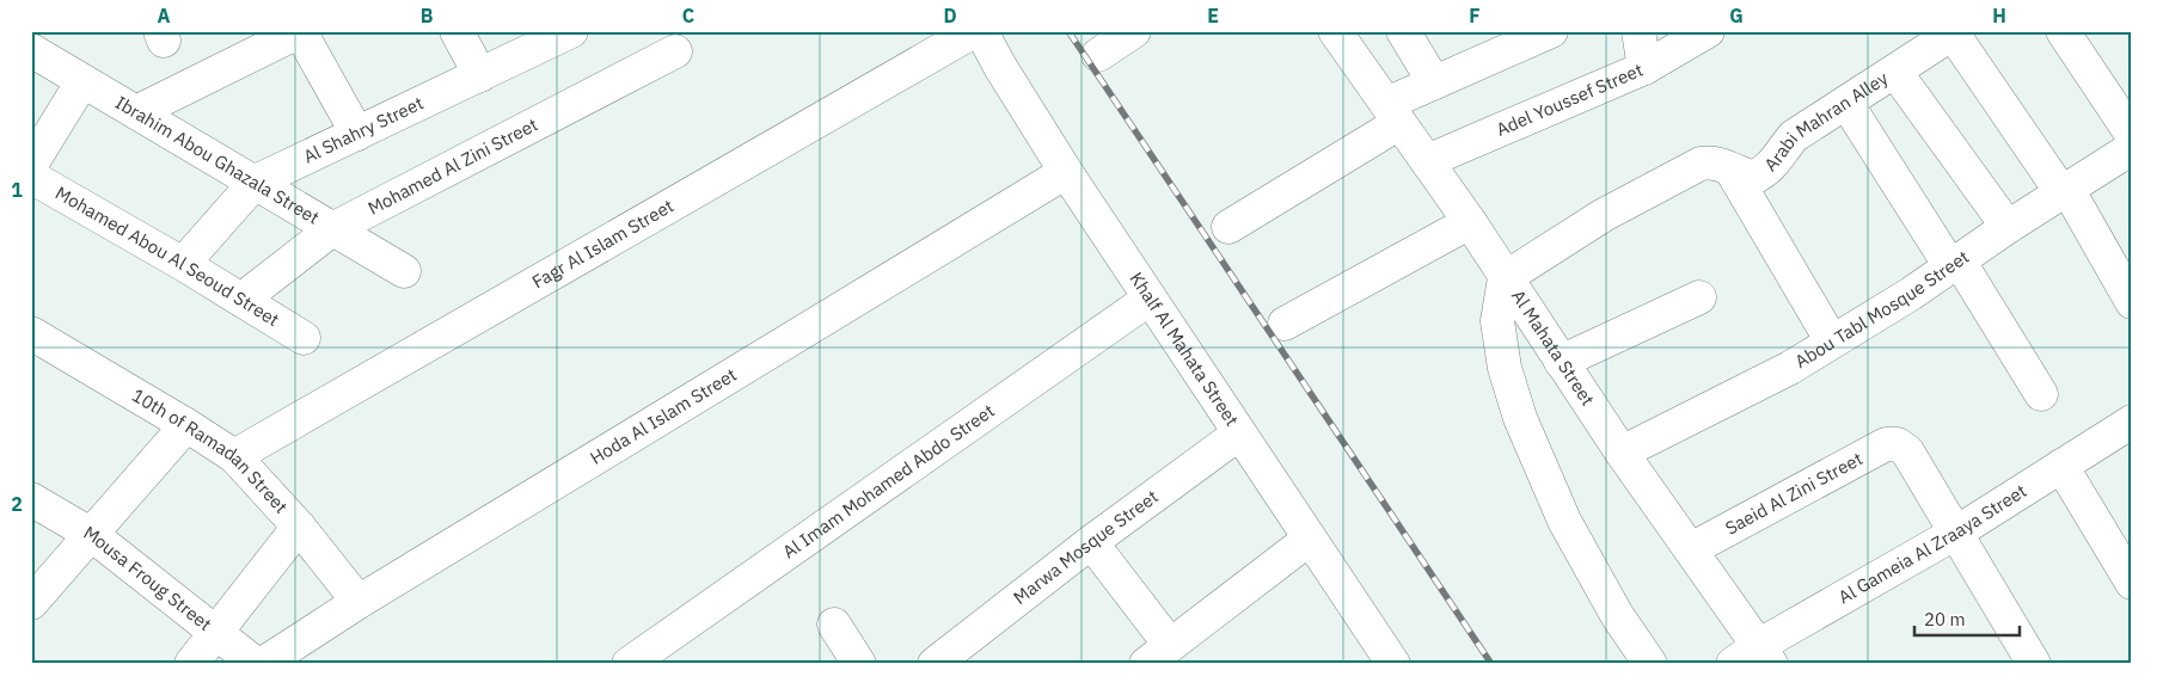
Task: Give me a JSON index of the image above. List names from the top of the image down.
{
  "streets": {
    "street": [
      "Adel Youssef Street",
      "Arabi Mahran Alley",
      "Al Shahry Street",
      "Ibrahim Abou Ghazala Street",
      "Mohamed Al Zini Street",
      "Fagr Al Islam Street",
      "Mohamed Abou Al Seoud Street",
      "Abou Tabl Mosque Street",
      "Al Mahata Street",
      "Khalf Al Mahata Street",
      "Hoda Al Islam Street",
      "10th of Ramadan Street",
      "Al Imam Mohamed Abdo Street",
      "Saeid Al Zini Street",
      "Al Gameia Al Zraaya Street",
      "Marwa Mosque Street",
      "Mousa Froug Street"
    ]
  },
  "crossings": [
    ["Adel Youssef Street", "Al Mahata Street"],
    ["Arabi Mahran Alley", "Al Mahata Street"],
    ["Al Shahry Street", "Ibrahim Abou Ghazala Street"],
    ["Al Shahry Street", "Mohamed Abou Al Seoud Street"],
    ["Ibrahim Abou Ghazala Street", "Mohamed Al Zini Street"],
    ["Mohamed Al Zini Street", "Mohamed Abou Al Seoud Street"],
    ["Fagr Al Islam Street", "10th of Ramadan Street"],
    ["Abou Tabl Mosque Street", "Al Mahata Street"],
    ["Al Mahata Street", "Saeid Al Zini Street"],
    ["Al Mahata Street", "Al Gameia Al Zraaya Street"],
    ["Khalf Al Mahata Street", "Hoda Al Islam Street"],
    ["Khalf Al Mahata Street", "Al Imam Mohamed Abdo Street"],
    ["Khalf Al Mahata Street", "Marwa Mosque Street"],
    ["Hoda Al Islam Street", "10th of Ramadan Street"],
    ["Saeid Al Zini Street", "Al Gameia Al Zraaya Street"]
  ],
  "scale_bar": "20 m",
  "grid": {
    "columns": [
      "A",
      "B",
      "C",
      "D",
      "E",
      "F",
      "G",
      "H"
    ],
    "rows": ["1", "2"]
  }
}
